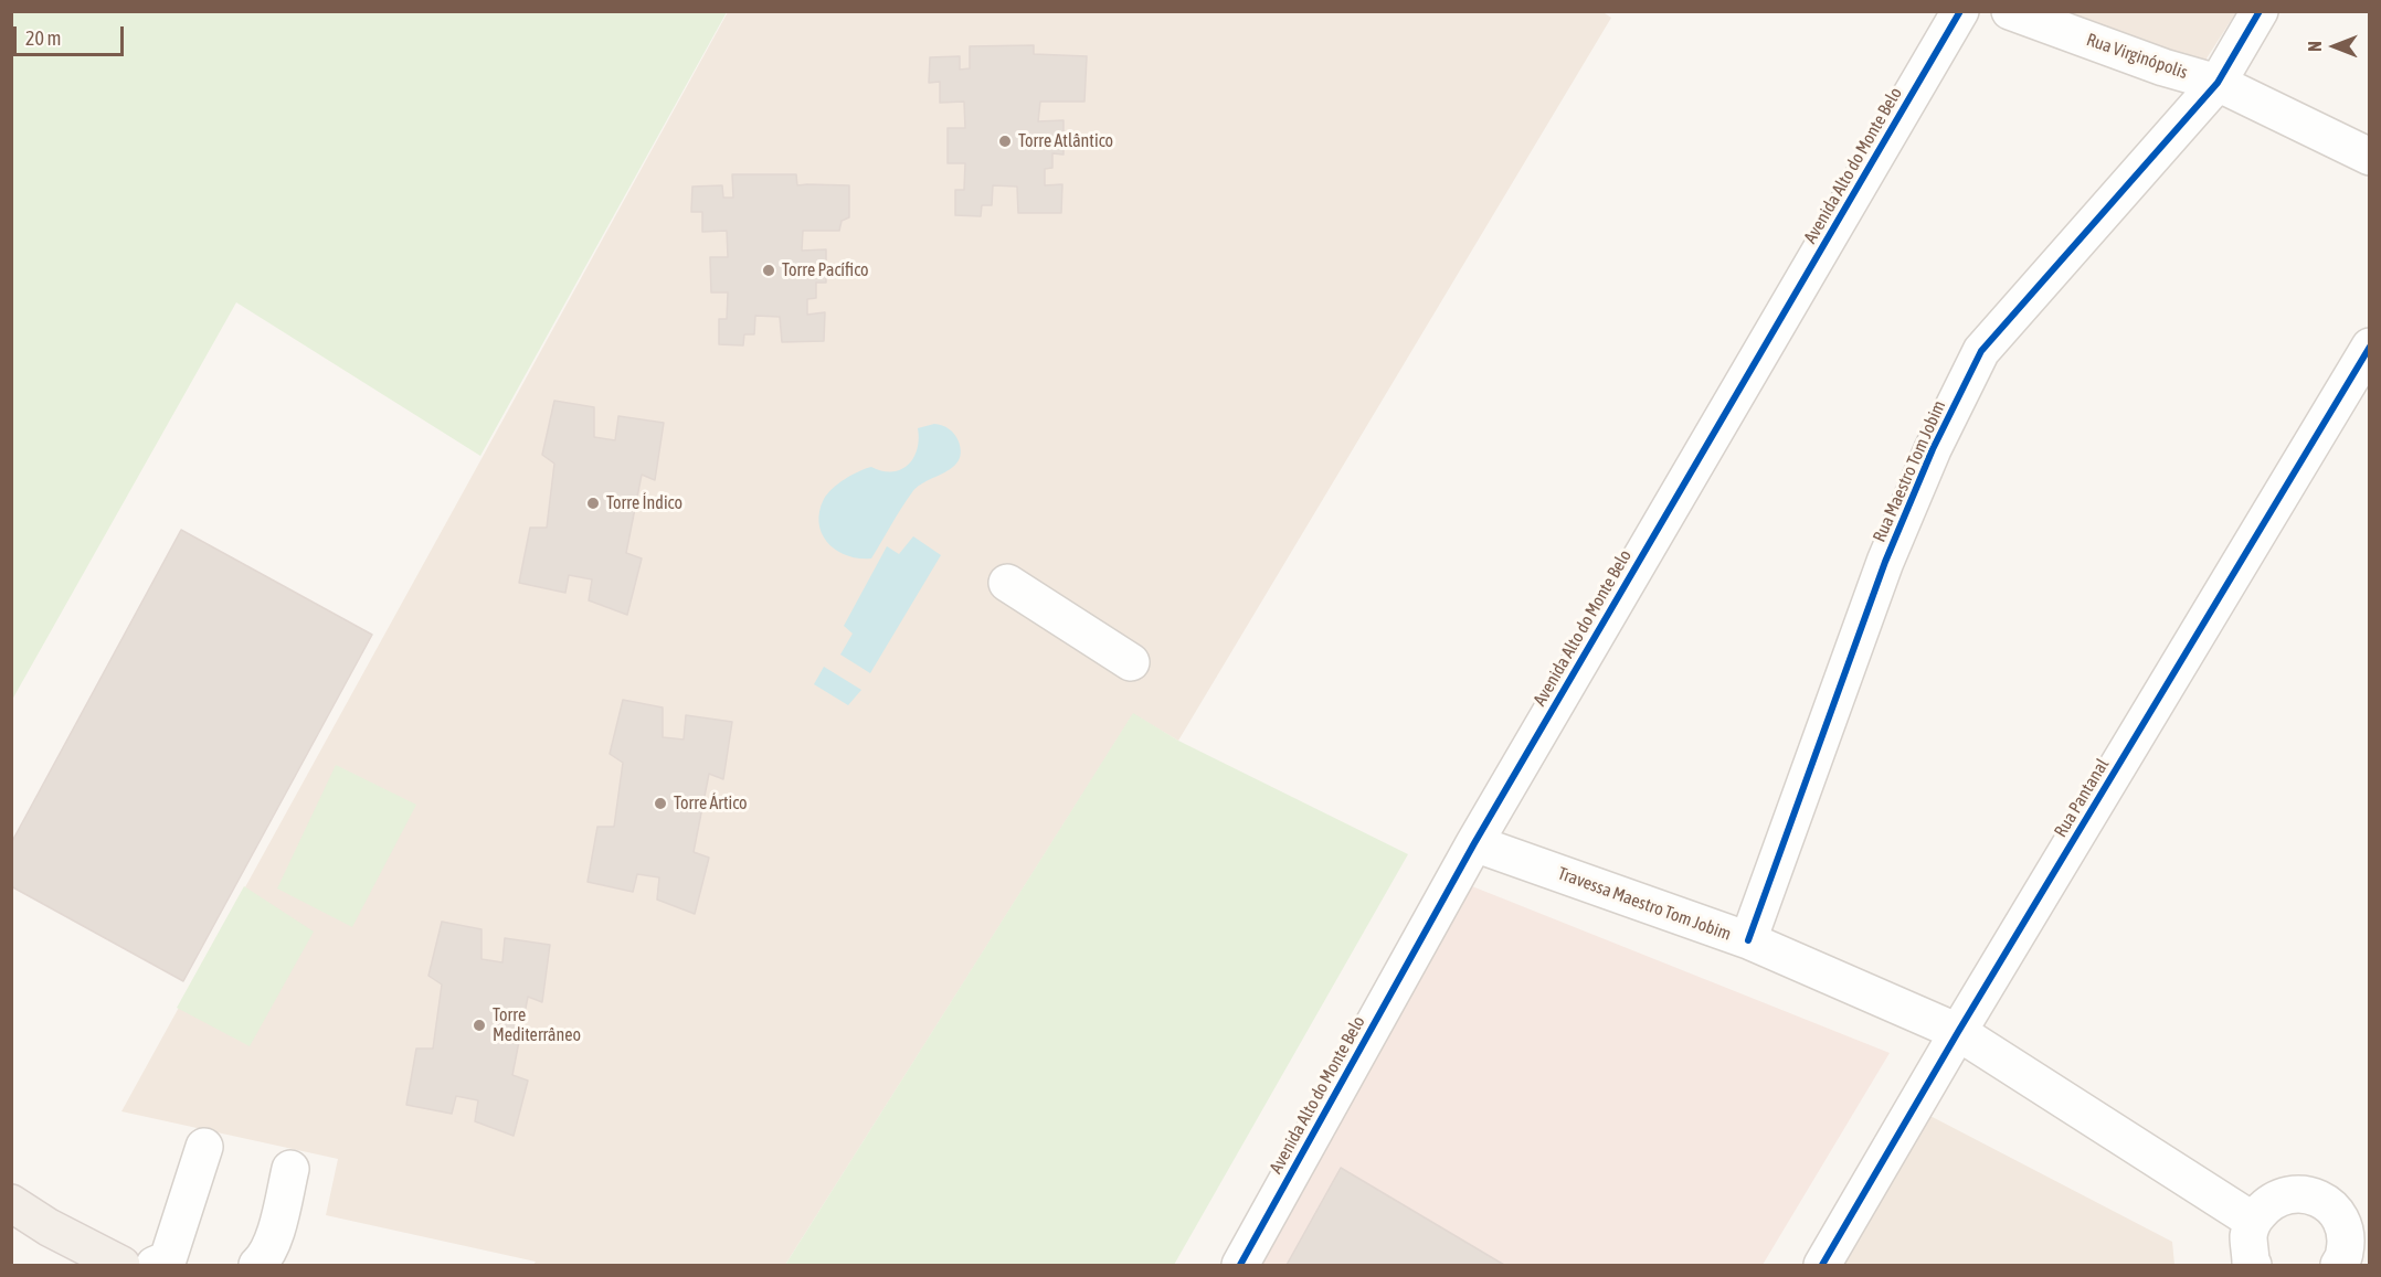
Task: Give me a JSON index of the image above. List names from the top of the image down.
{
  "streets": {
    "street": [
      "Rua Virginópolis",
      "Avenida Alto do Monte Belo",
      "Rua Maestro Tom Jobim",
      "Rua Pantanal",
      "Travessa Maestro Tom Jobim"
    ]
  },
  "crossings": [
    ["Rua Virginópolis", "Rua Maestro Tom Jobim"],
    ["Avenida Alto do Monte Belo", "Travessa Maestro Tom Jobim"],
    ["Rua Maestro Tom Jobim", "Travessa Maestro Tom Jobim"],
    ["Rua Pantanal", "Travessa Maestro Tom Jobim"]
  ],
  "places": [
    "Torre Atlântico",
    "Torre Pacífico",
    "Torre Índico",
    "Torre Ártico",
    "Torre Mediterrâneo"
  ],
  "scale_bar": "20 m",
  "north": "left"
}
